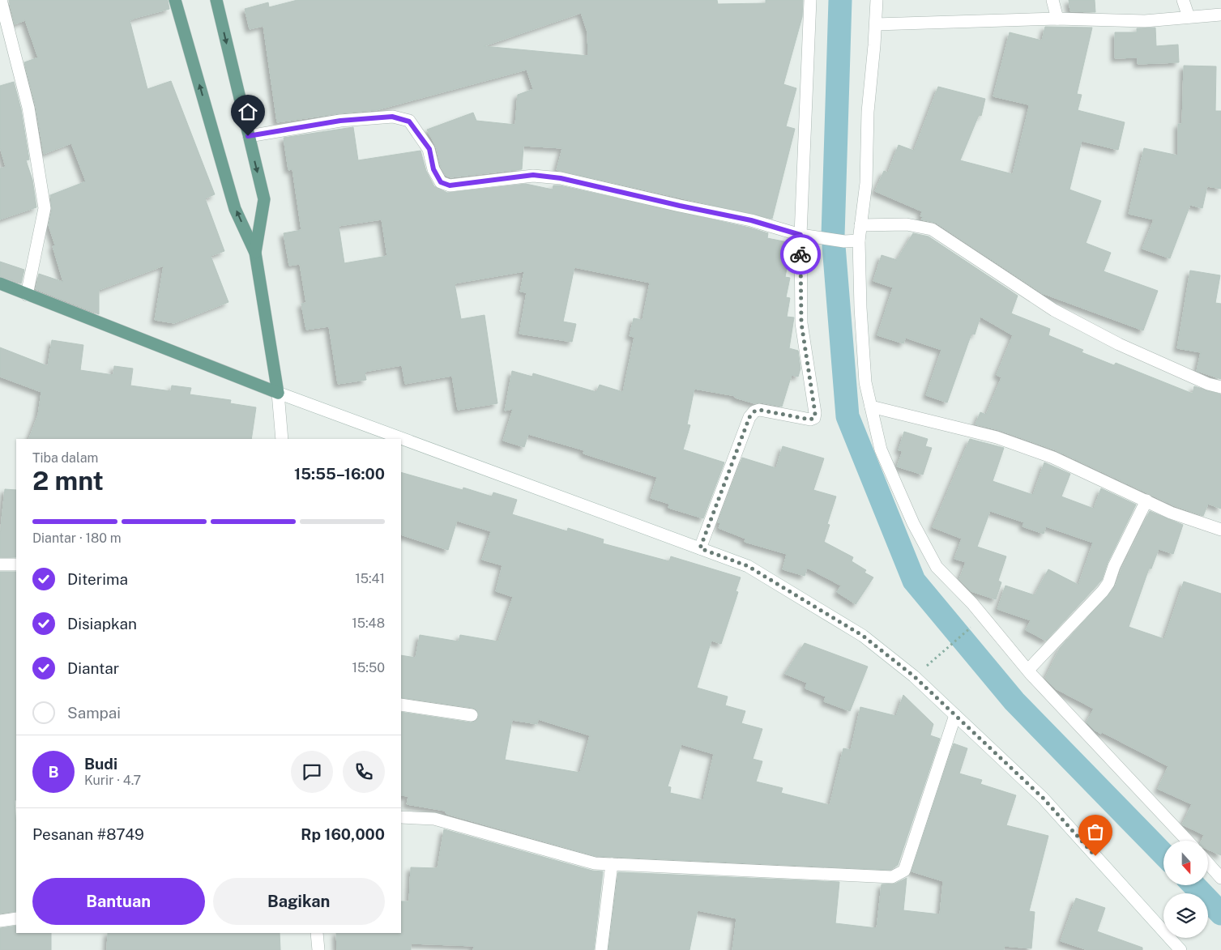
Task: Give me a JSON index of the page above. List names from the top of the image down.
{
  "north": "bottom",
  "page": {
    "heading": ["2 mnt", "Tiba dalam", "15:55–16:00"],
    "panel": [
      "Budi",
      "Kurir · 4.7",
      "Pesanan #8749",
      "Rp 160,000"
    ],
    "bar": "Diantar · 180 m",
    "list": [
      ["Diterima", "15:41"],
      ["Disiapkan", "15:48"],
      ["Diantar", "15:50"],
      "Sampai"
    ],
    "round": "B",
    "buttons": ["Bantuan", "Bagikan"]
  }
}
